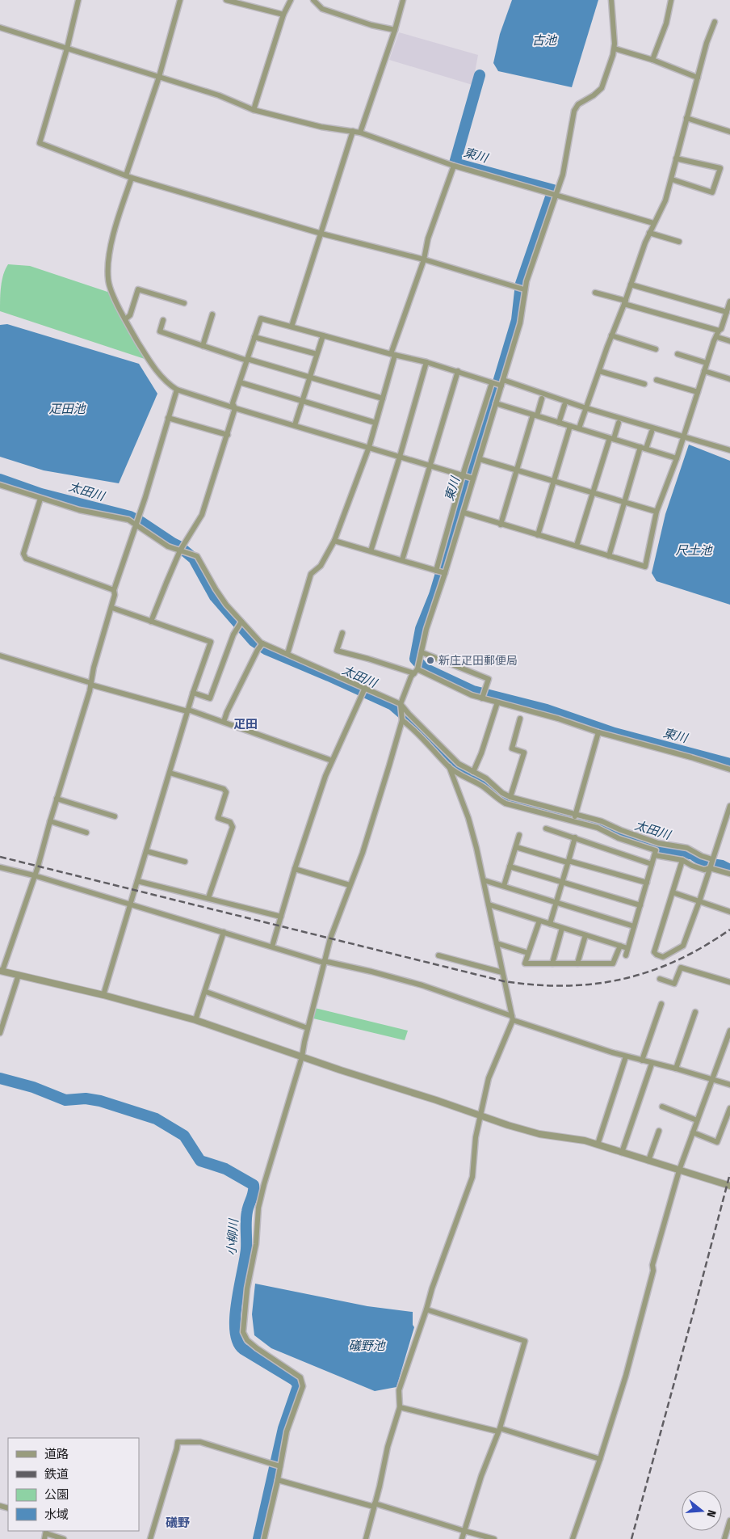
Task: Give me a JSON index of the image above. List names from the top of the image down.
{
  "districts": ["疋田", "礒野"],
  "water": [
    "古池",
    "東川",
    "疋田池",
    "太田川",
    "尺土池",
    "小柳川",
    "礒野池"
  ],
  "places": ["新庄疋田郵便局"],
  "legend": [
    "道路",
    "鉄道",
    "公園",
    "水域"
  ],
  "north": "right"
}
